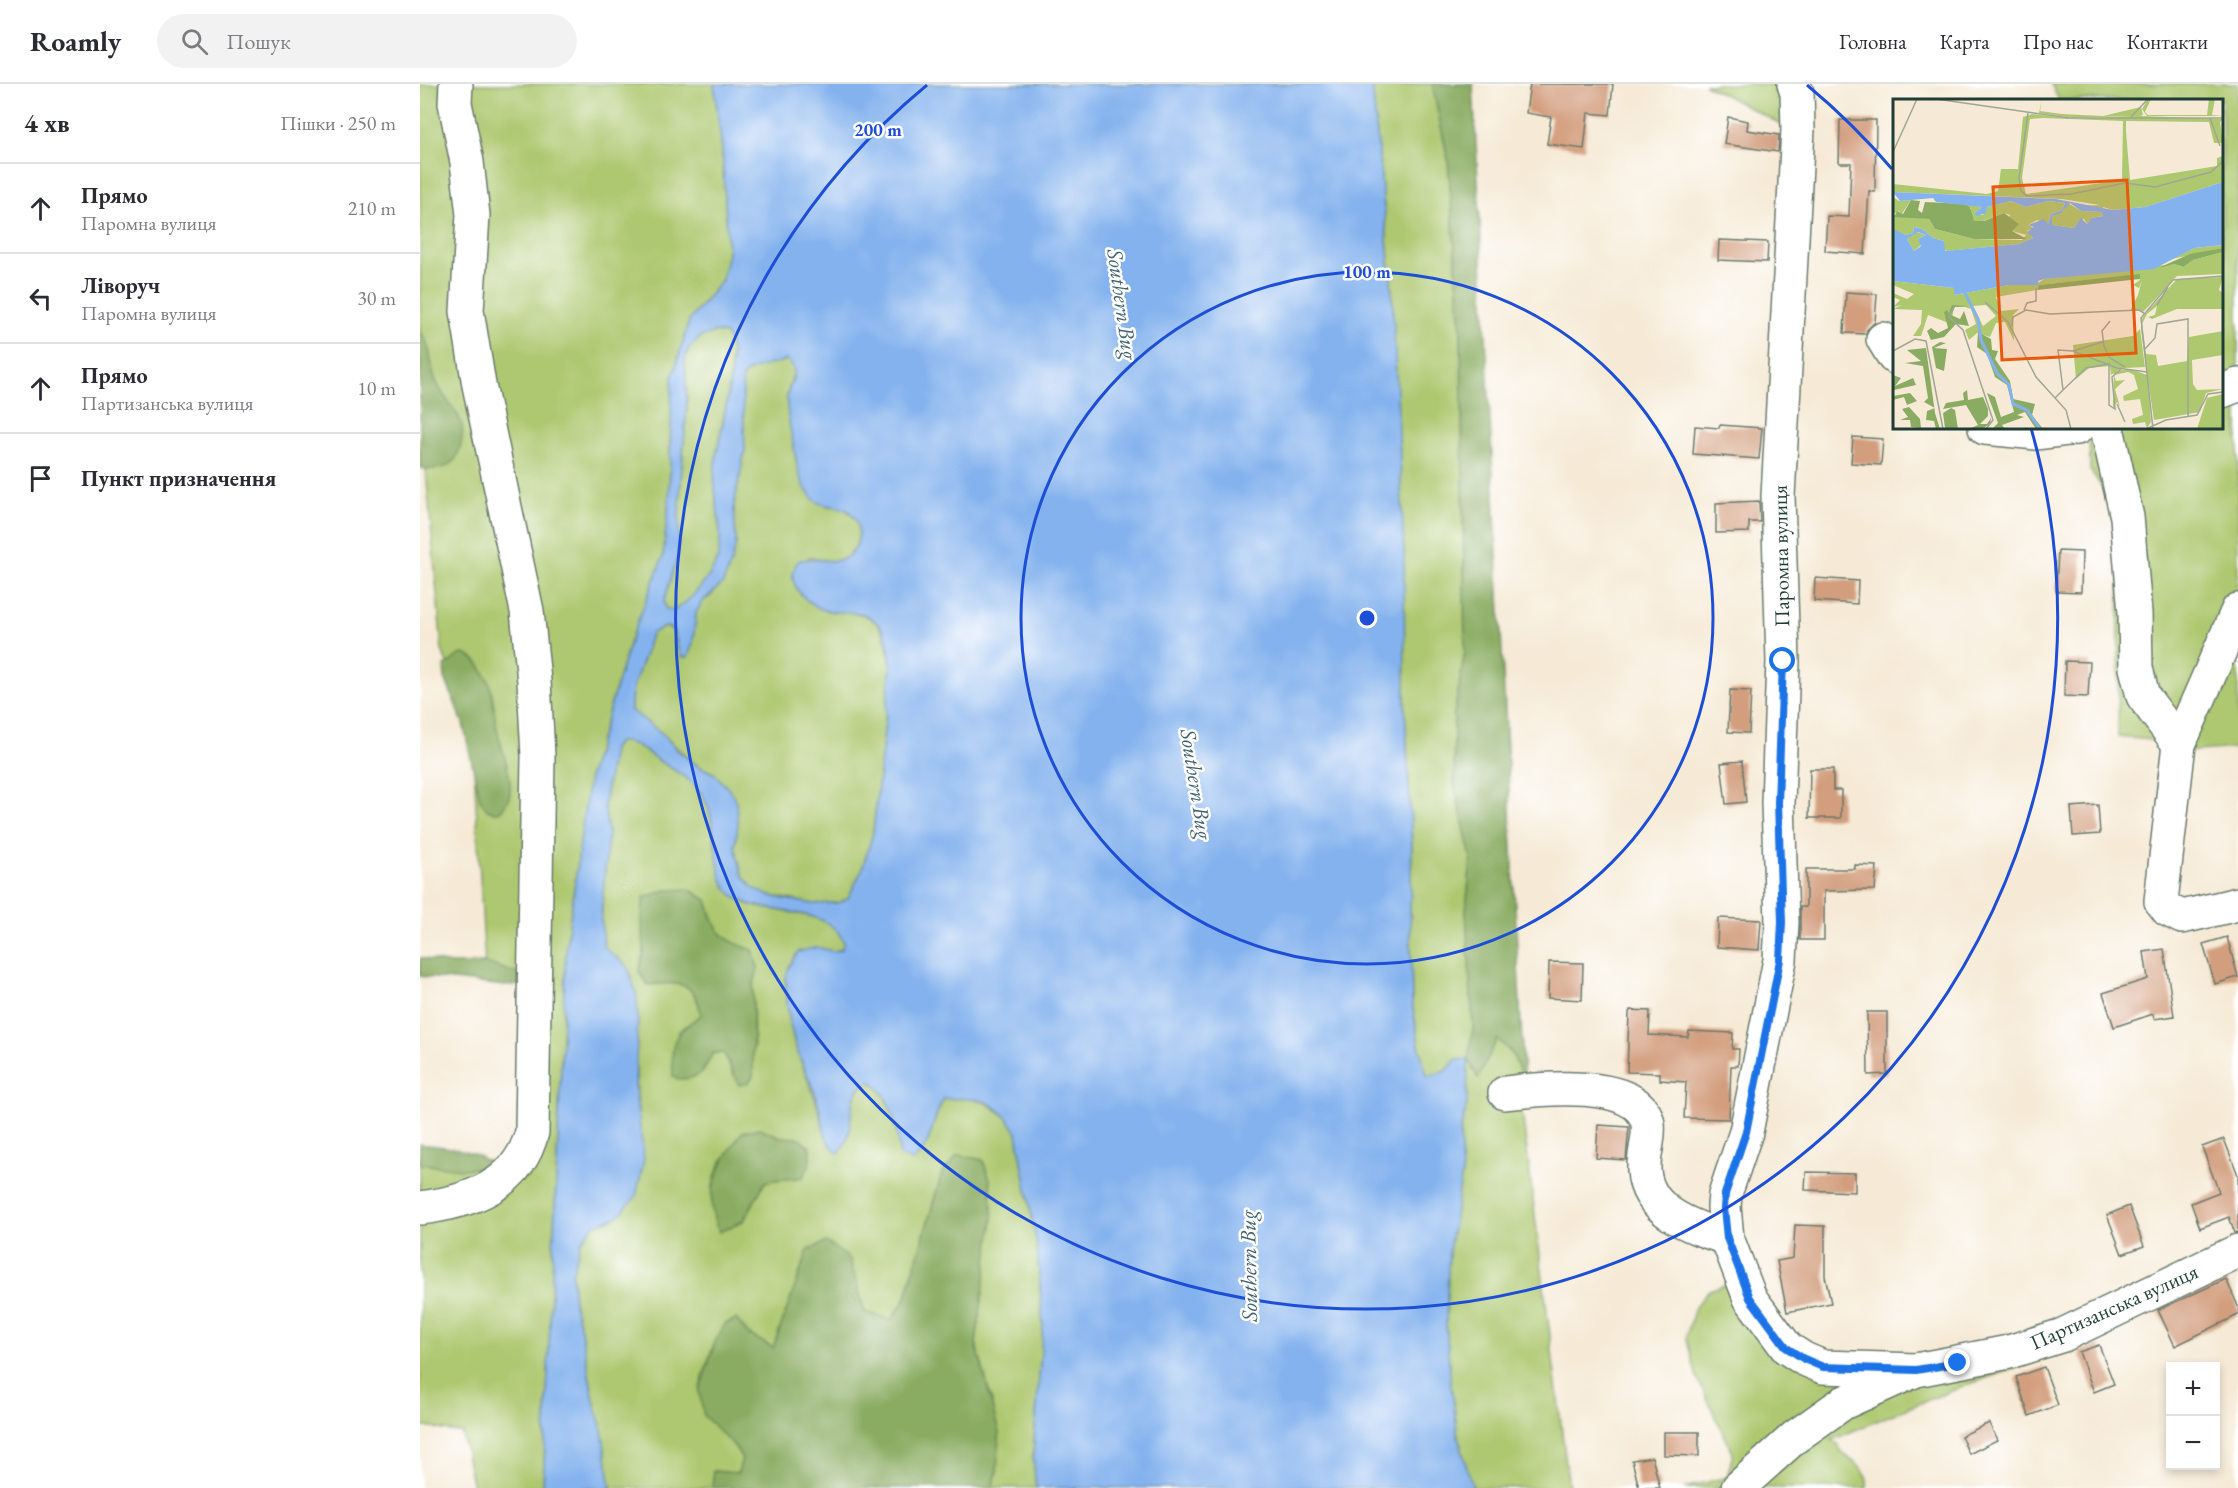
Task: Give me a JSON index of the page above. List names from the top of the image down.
{
  "streets": {
    "street": ["Паромна вулиця", "Партизанська вулиця"]
  },
  "crossings": [
    ["Паромна вулиця", "Партизанська вулиця"]
  ],
  "water": ["Southern Bug"],
  "page": {
    "header": "Roamly",
    "search": "Пошук",
    "nav": [
      "Головна",
      "Карта",
      "Про нас",
      "Контакти"
    ],
    "heading": ["4 хв", "Пішки · 250 m"],
    "list": [
      ["Прямо", "Паромна вулиця", "210 m"],
      ["Ліворуч", "Паромна вулиця", "30 m"],
      ["Прямо", "Партизанська вулиця", "10 m"],
      "Пункт призначення"
    ],
    "map_buttons": ["+", "−"]
  },
  "rings": ["200 m", "100 m"]
}
